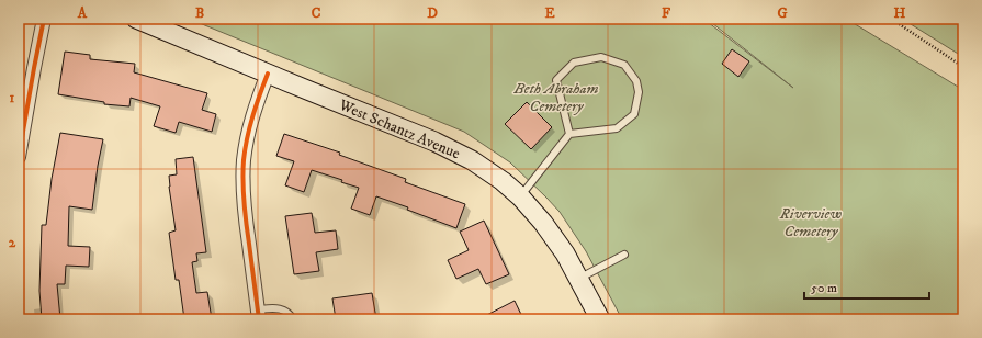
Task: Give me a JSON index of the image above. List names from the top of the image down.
{
  "streets": {
    "main road": ["West Schantz Avenue"]
  },
  "parks": ["Beth Abraham Cemetery", "Riverview Cemetery"],
  "scale_bar": "50 m",
  "grid": {
    "columns": [
      "A",
      "B",
      "C",
      "D",
      "E",
      "F",
      "G",
      "H"
    ],
    "rows": ["1", "2"]
  }
}
